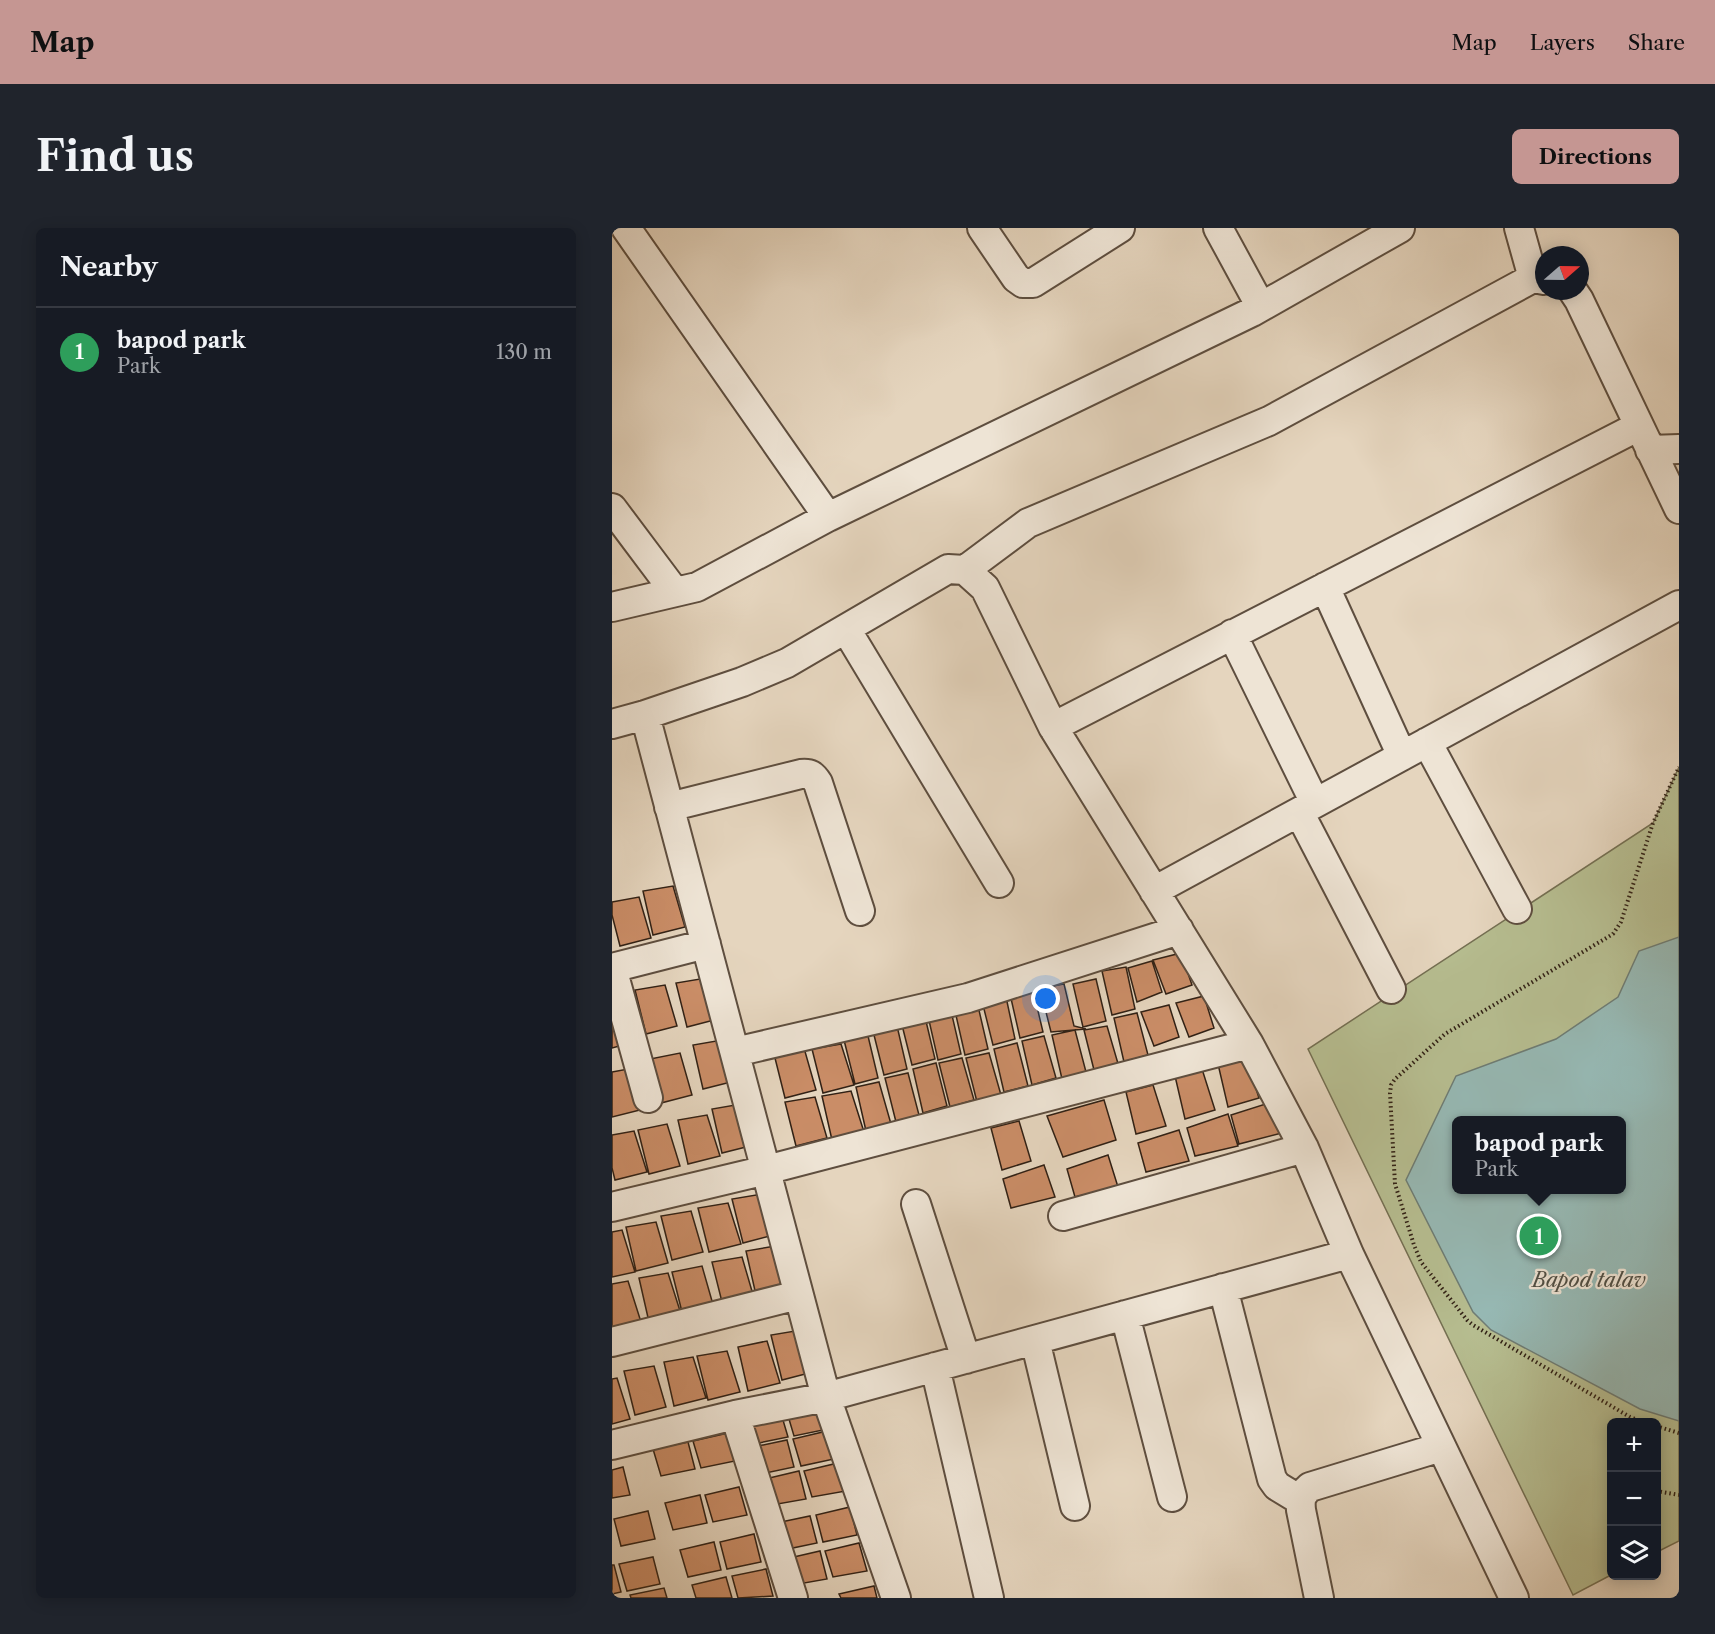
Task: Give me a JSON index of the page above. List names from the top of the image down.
{
  "water": ["Bapod talav"],
  "north": "right",
  "page": {
    "header": "Map",
    "nav": ["Map", "Layers", "Share"],
    "buttons": "Directions",
    "title": "Find us",
    "heading": "Nearby",
    "list": [
      {
        "mark": "1",
        "name": "bapod park",
        "note": "Park",
        "value": "130 m"
      }
    ],
    "popup": ["bapod park", "Park"],
    "pins": "1",
    "map_buttons": ["+", "−"]
  }
}
